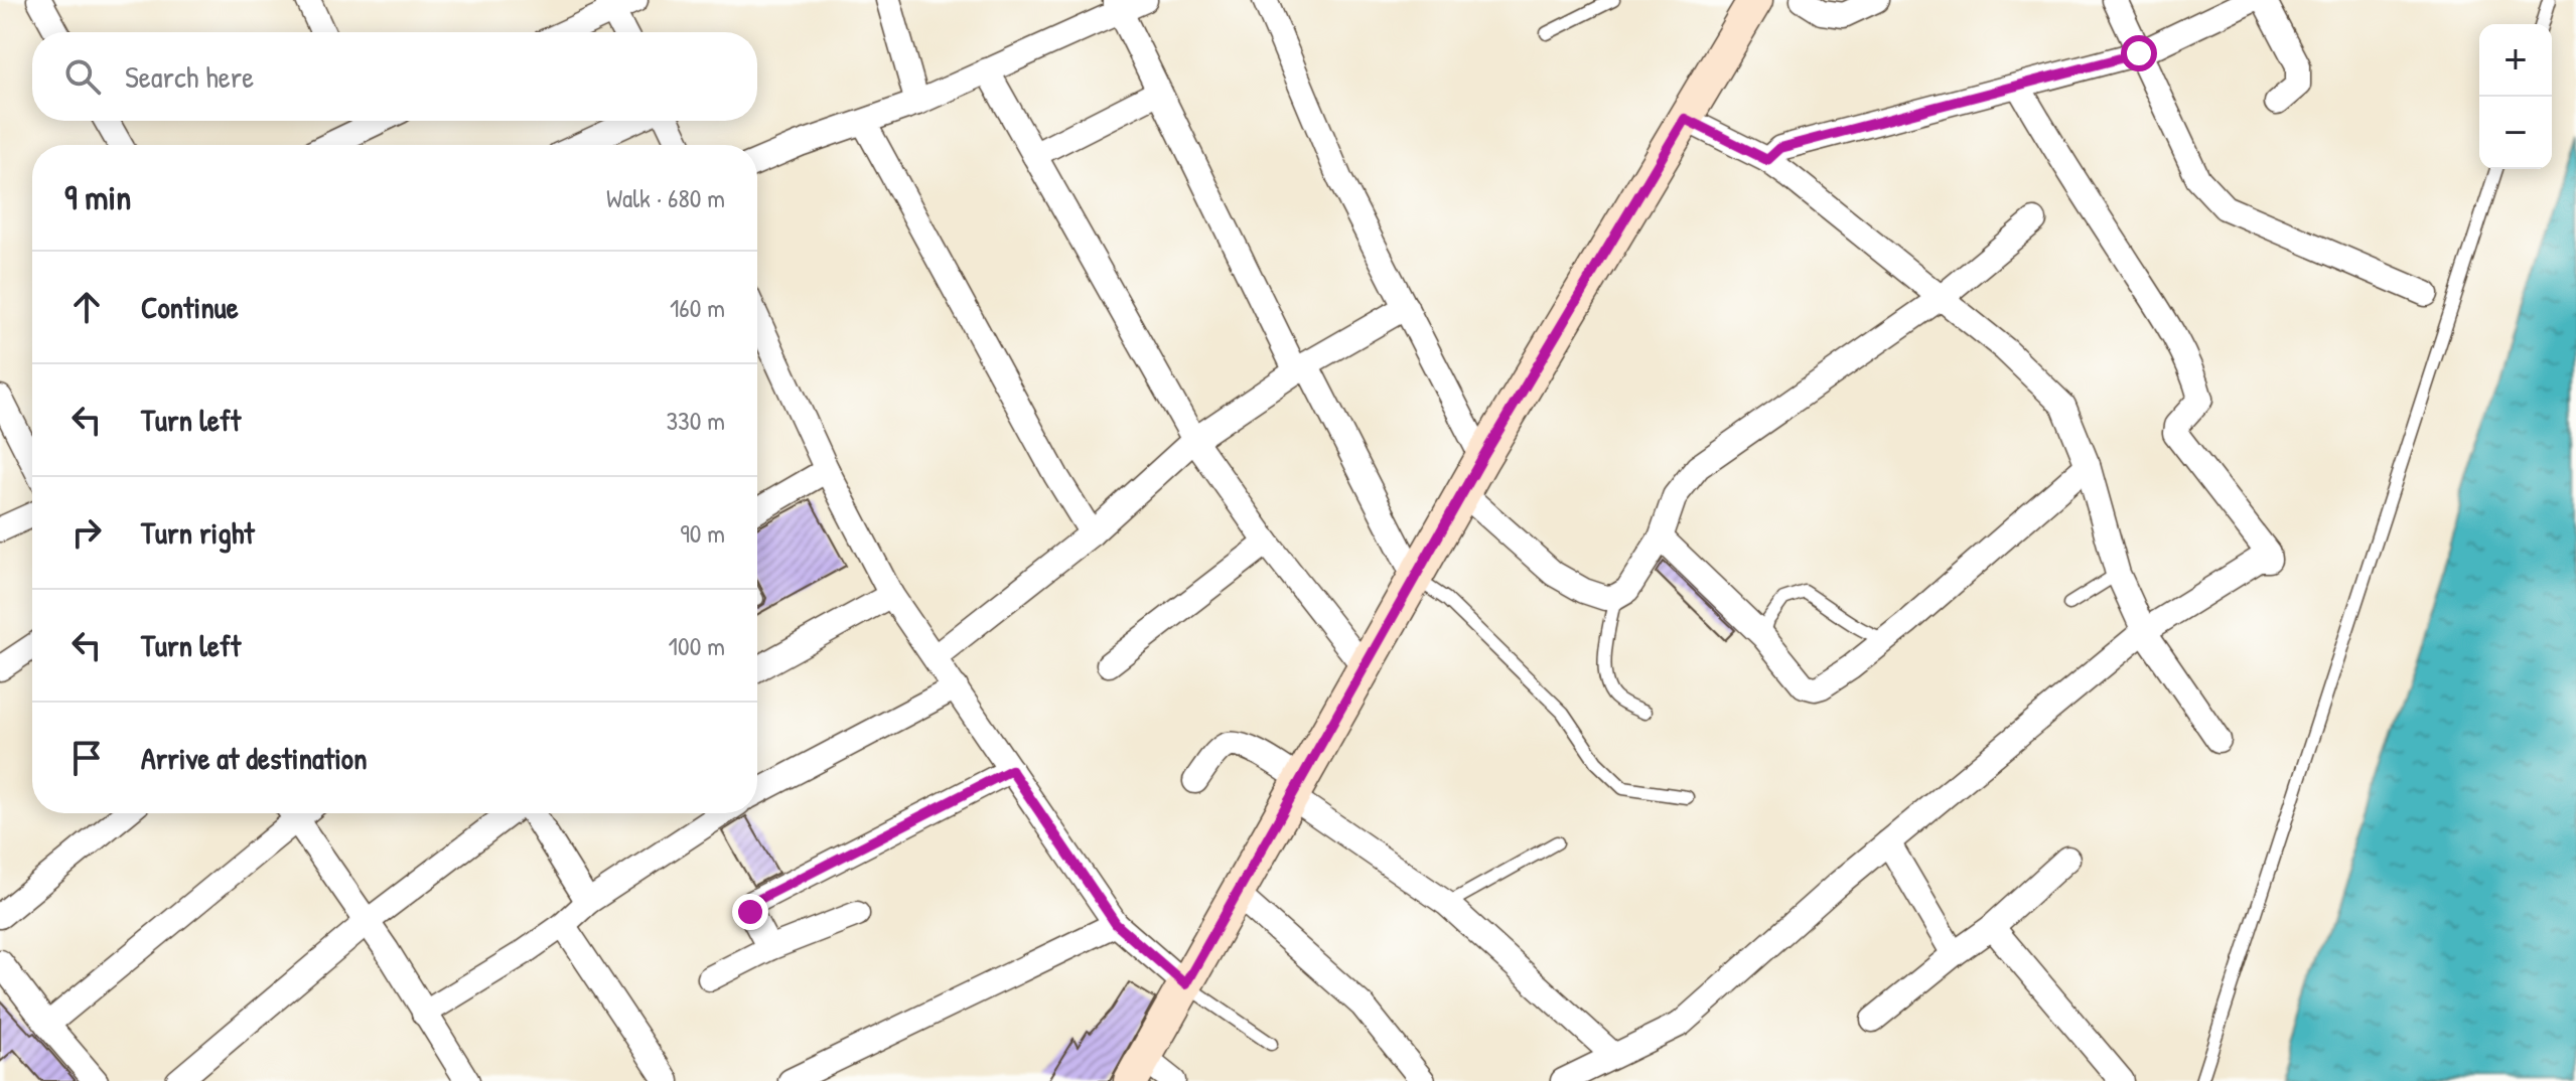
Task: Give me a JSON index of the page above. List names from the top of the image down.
{
  "page": {
    "map_buttons": ["+", "−"],
    "search": "Search here",
    "heading": ["9 min", "Walk · 680 m"],
    "list": [
      ["Continue", "160 m"],
      ["Turn left", "330 m"],
      ["Turn right", "90 m"],
      ["Turn left", "100 m"],
      "Arrive at destination"
    ]
  }
}
